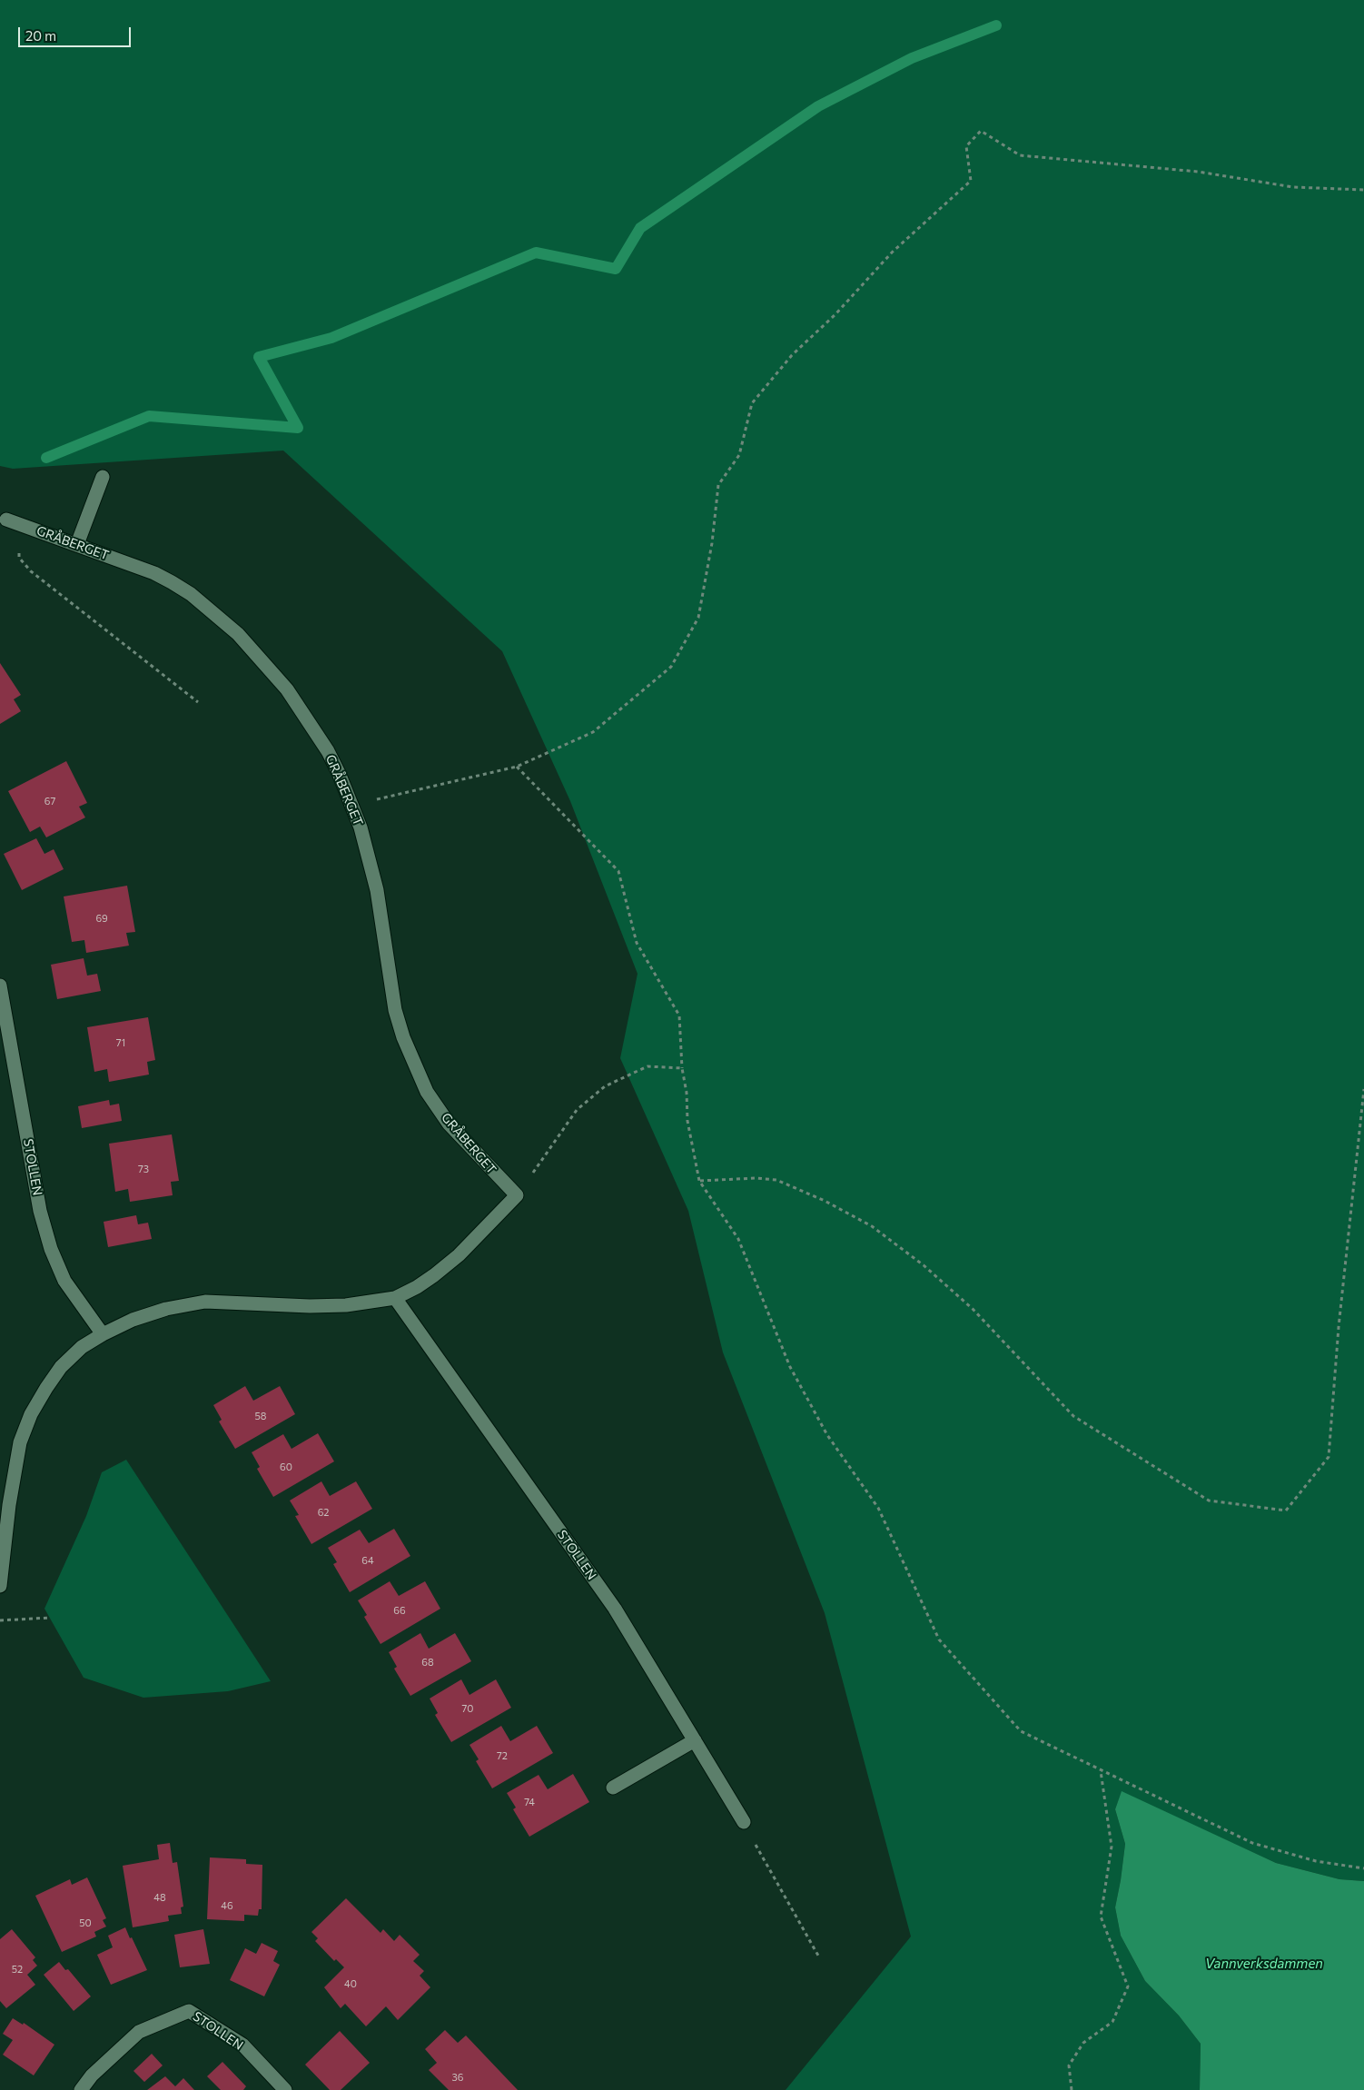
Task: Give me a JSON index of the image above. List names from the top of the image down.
{
  "streets": {
    "street": ["GRÅBERGET", "STOLLEN"]
  },
  "water": ["Vannverksdammen"],
  "house_numbers": [
    "67",
    "69",
    "71",
    "73",
    "58",
    "60",
    "62",
    "64",
    "66",
    "68",
    "70",
    "72",
    "74",
    "48",
    "46",
    "50",
    "52",
    "40",
    "36"
  ],
  "scale_bar": "20 m"
}
